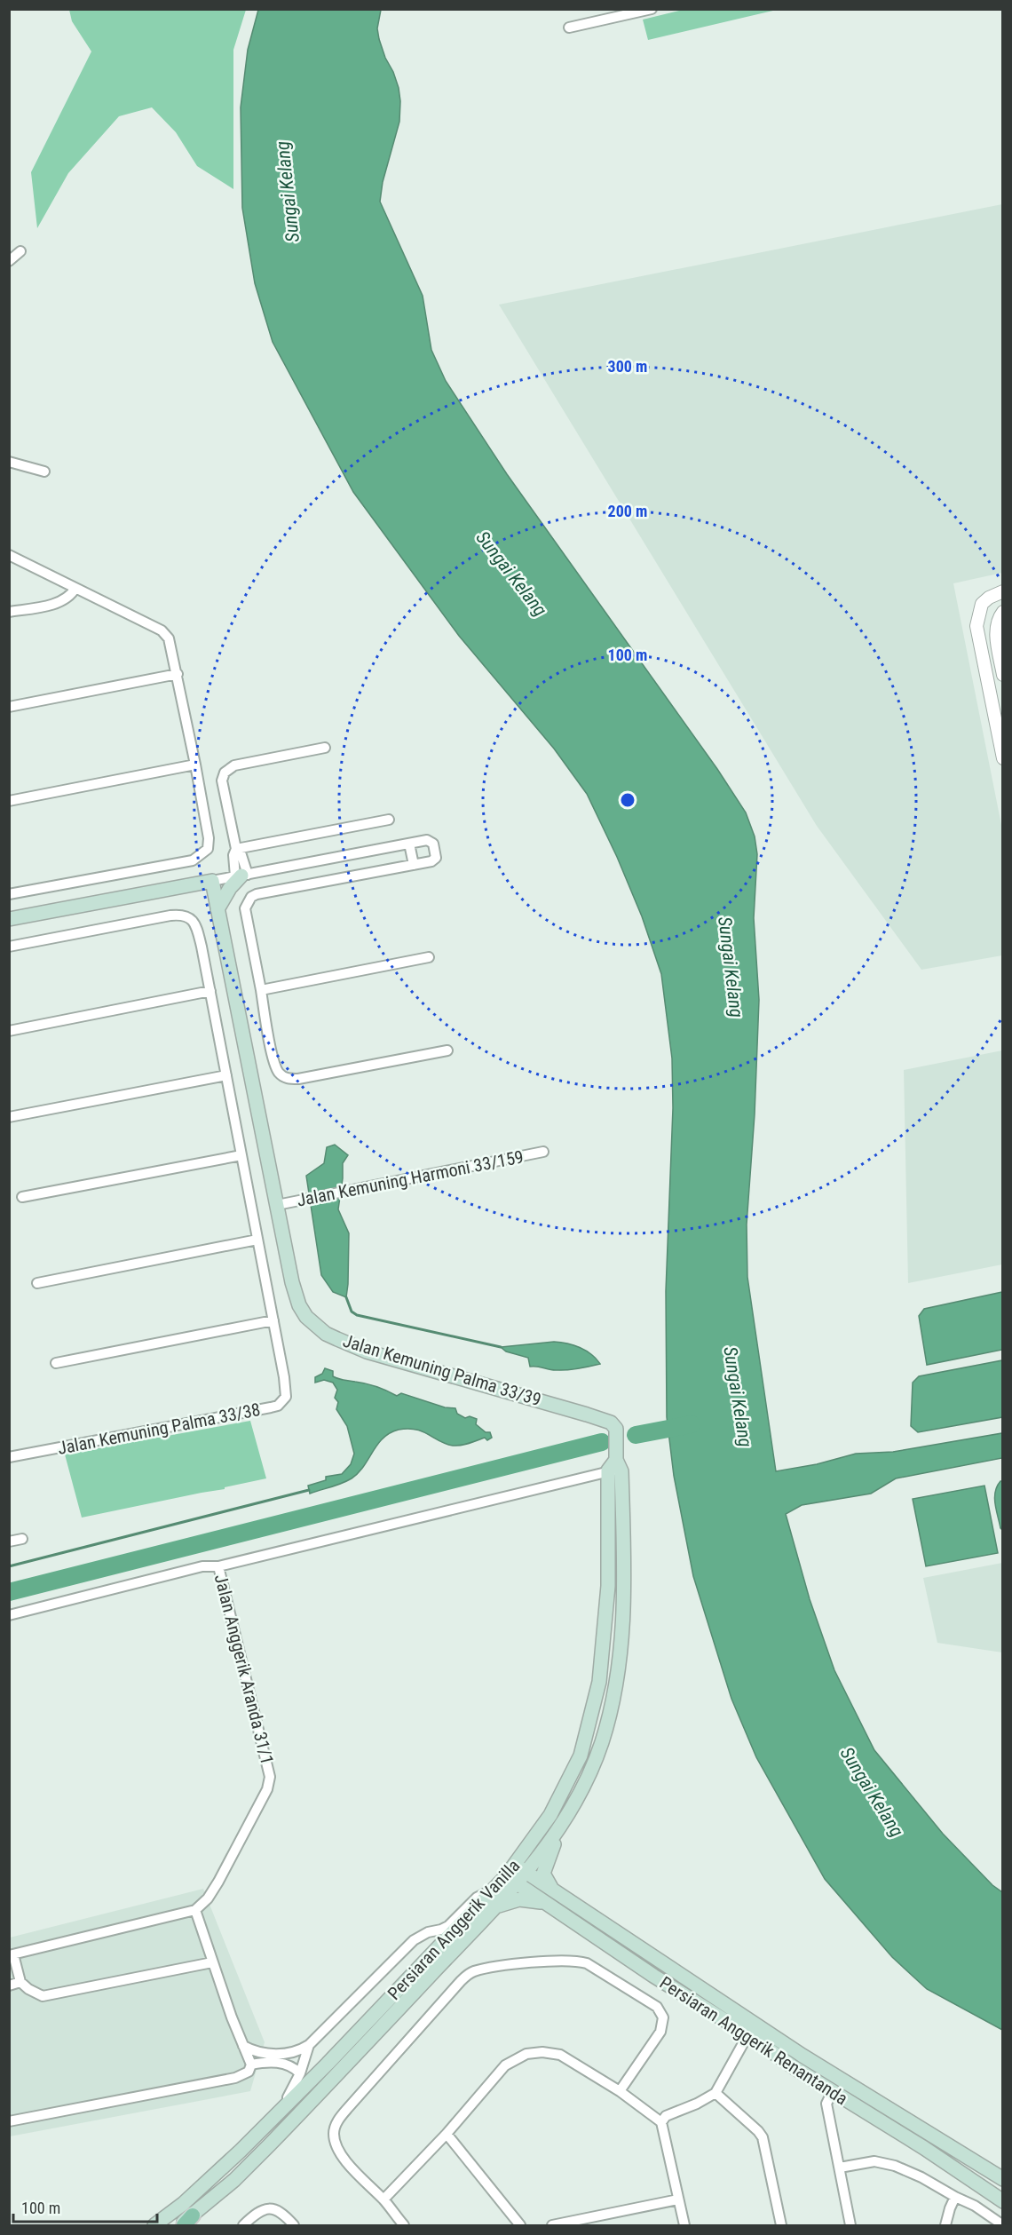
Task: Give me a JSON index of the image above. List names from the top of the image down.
{
  "streets": {
    "main road": ["Jalan Kemuning Palma 33/39", "Persiaran Anggerik Vanilla", "Persiaran Anggerik Renantanda"],
    "street": ["Jalan Kemuning Harmoni 33/159", "Jalan Kemuning Palma 33/38", "Jalan Anggerik Aranda 31/1"]
  },
  "crossings": [
    ["Jalan Kemuning Harmoni 33/159", "Jalan Kemuning Palma 33/39"],
    ["Jalan Kemuning Palma 33/39", "Persiaran Anggerik Vanilla"],
    ["Jalan Anggerik Aranda 31/1", "Persiaran Anggerik Vanilla"],
    ["Persiaran Anggerik Vanilla", "Persiaran Anggerik Renantanda"]
  ],
  "water": ["Sungai Kelang"],
  "scale_bar": "100 m",
  "rings": ["300 m", "200 m", "100 m"]
}
